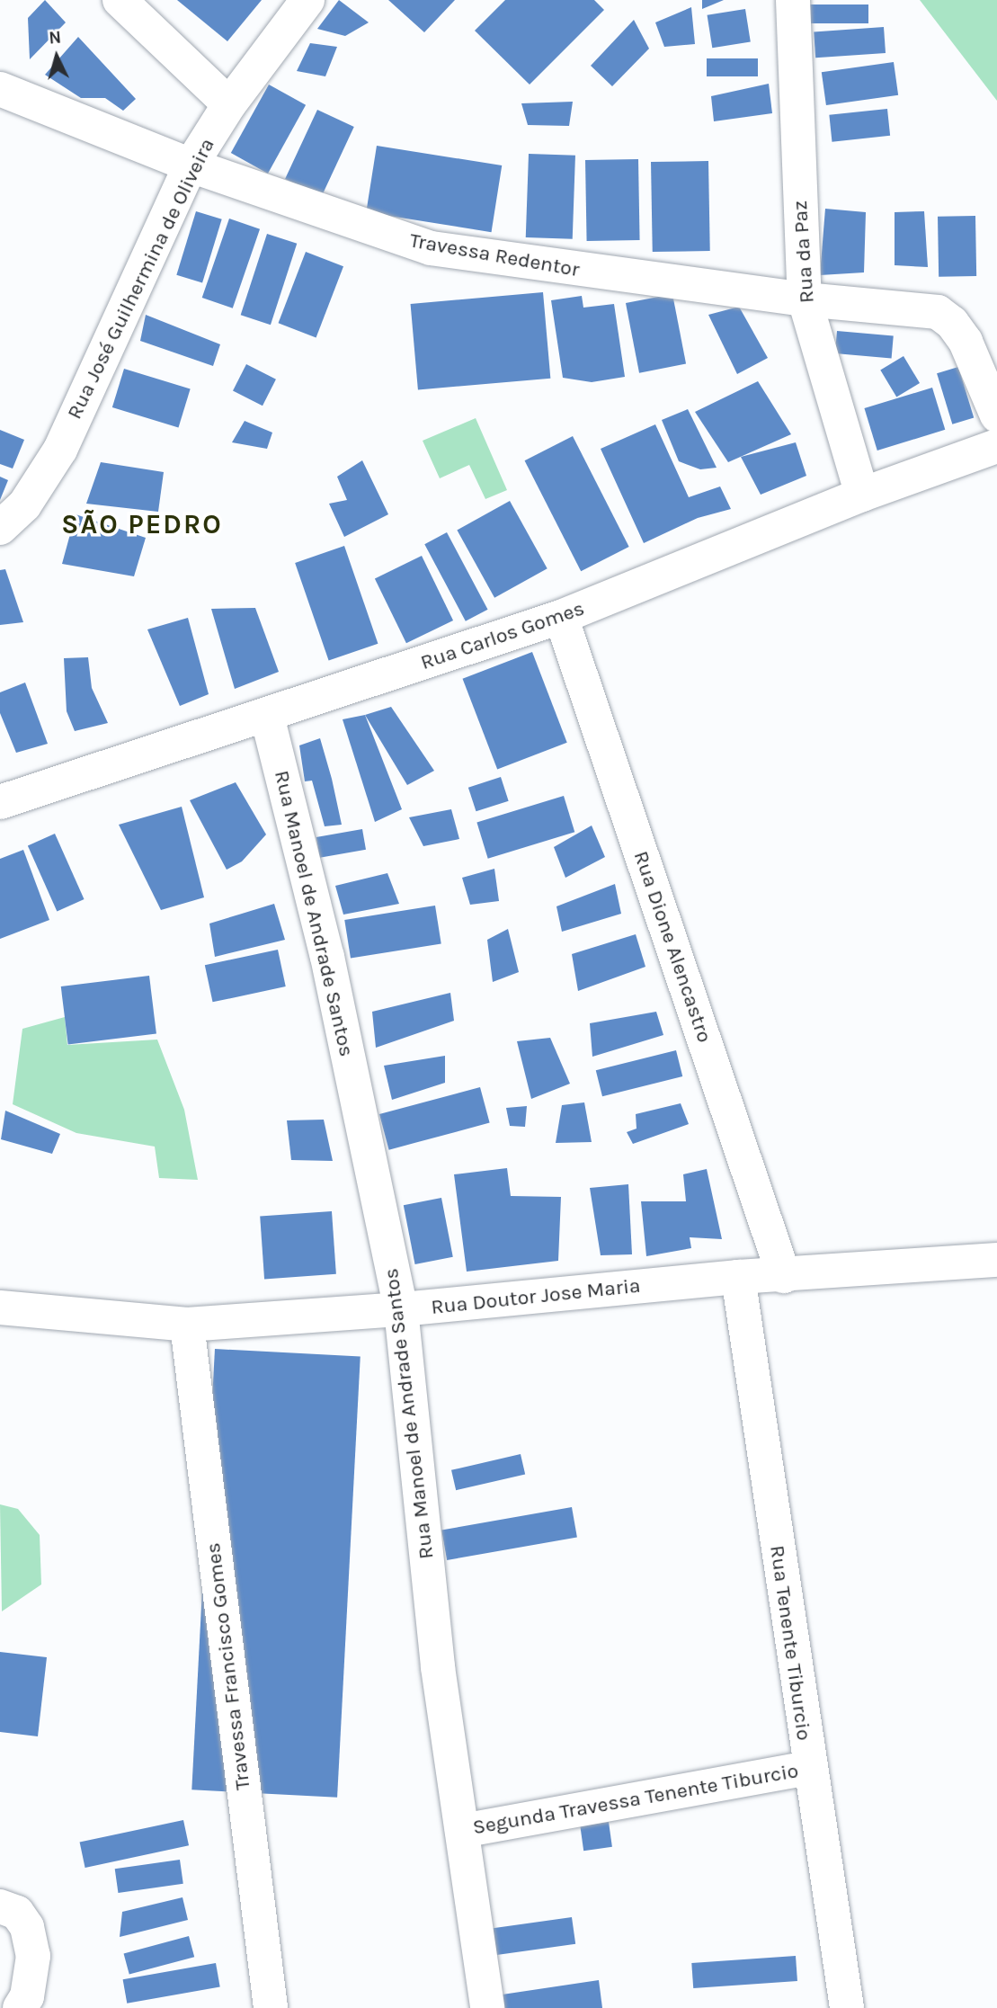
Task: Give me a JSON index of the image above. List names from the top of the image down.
{
  "streets": {
    "street": [
      "Rua da Paz",
      "Travessa Redentor",
      "Rua José Guilhermina de Oliveira",
      "Rua Carlos Gomes",
      "Rua Manoel de Andrade Santos",
      "Rua Dione Alencastro",
      "Rua Doutor Jose Maria",
      "Rua Tenente Tiburcio",
      "Travessa Francisco Gomes",
      "Segunda Travessa Tenente Tiburcio"
    ]
  },
  "crossings": [
    ["Rua da Paz", "Travessa Redentor"],
    ["Rua da Paz", "Rua Carlos Gomes"],
    ["Travessa Redentor", "Rua José Guilhermina de Oliveira"],
    ["Rua Carlos Gomes", "Rua Manoel de Andrade Santos"],
    ["Rua Carlos Gomes", "Rua Dione Alencastro"],
    ["Rua Manoel de Andrade Santos", "Rua Doutor Jose Maria"],
    ["Rua Manoel de Andrade Santos", "Segunda Travessa Tenente Tiburcio"],
    ["Rua Dione Alencastro", "Rua Doutor Jose Maria"],
    ["Rua Doutor Jose Maria", "Rua Tenente Tiburcio"],
    ["Rua Doutor Jose Maria", "Travessa Francisco Gomes"],
    ["Rua Tenente Tiburcio", "Segunda Travessa Tenente Tiburcio"]
  ],
  "districts": ["SÃO PEDRO"],
  "north": "top"
}
